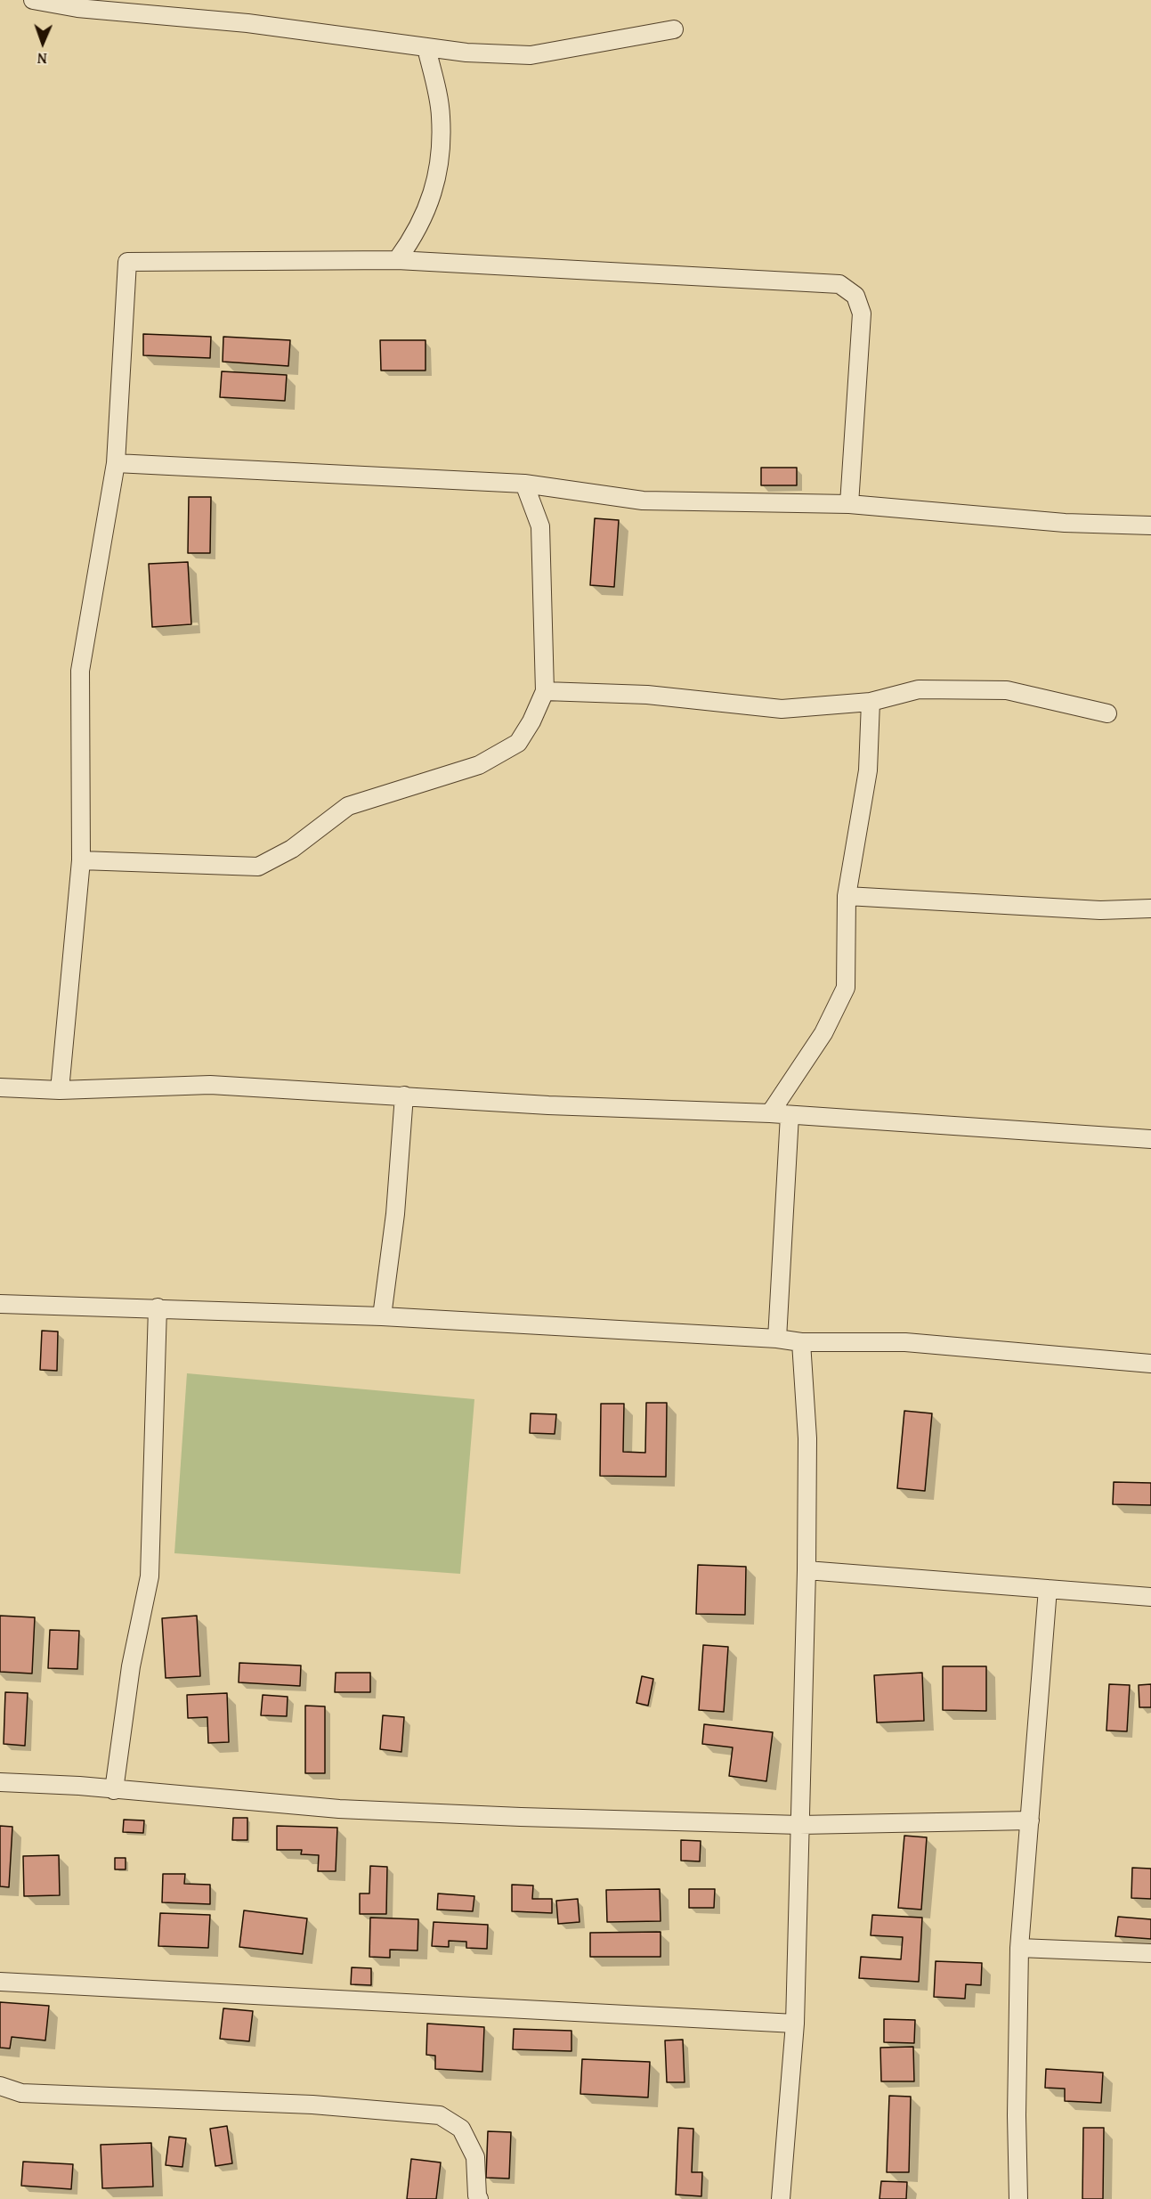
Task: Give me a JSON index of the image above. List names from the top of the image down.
{
  "north": "bottom"
}
